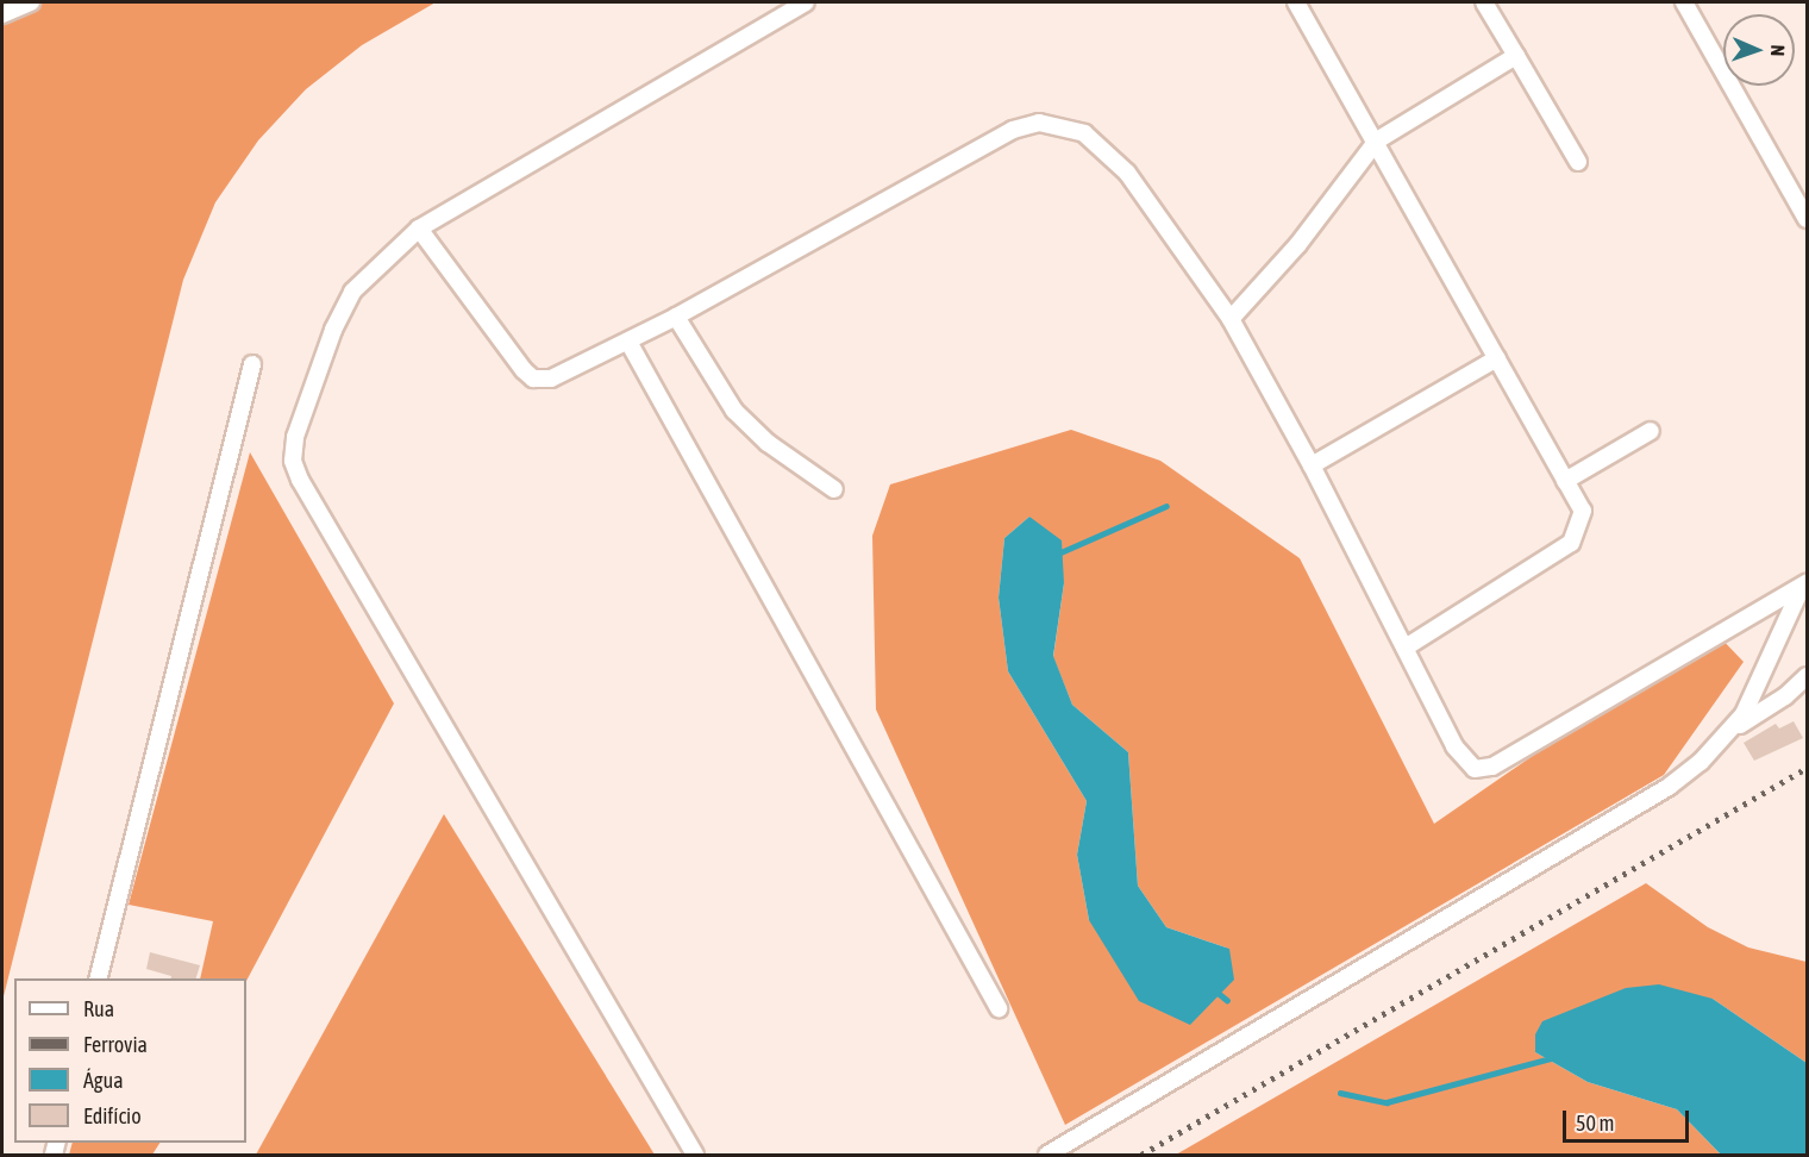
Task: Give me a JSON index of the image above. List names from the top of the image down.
{
  "legend": [
    "Rua",
    "Ferrovia",
    "Água",
    "Edifício"
  ],
  "scale_bar": "50 m",
  "north": "right"
}
